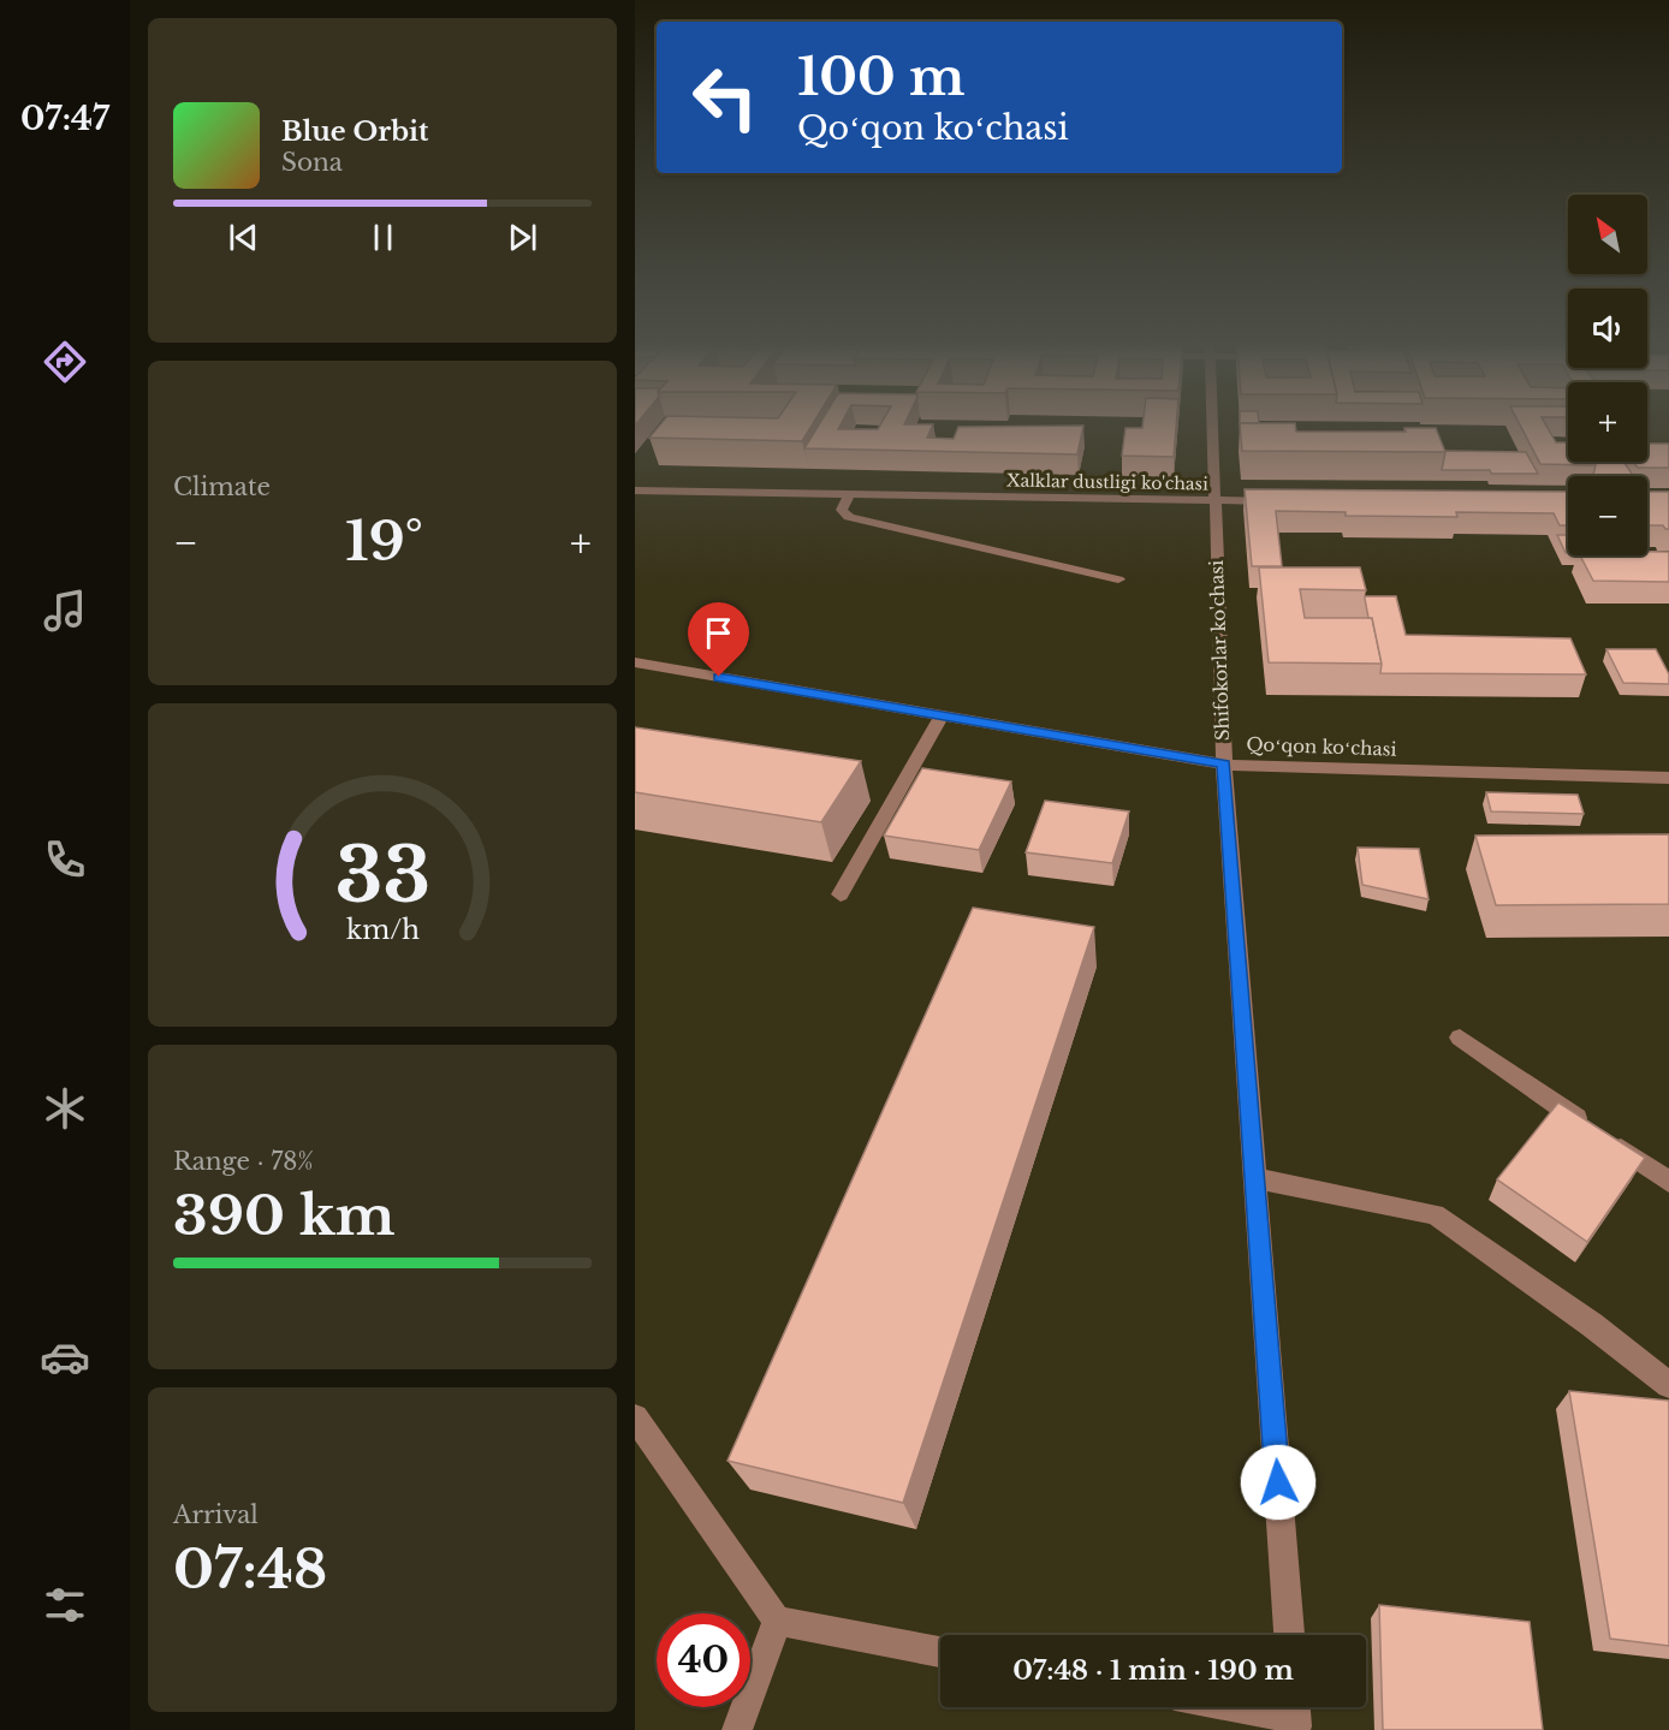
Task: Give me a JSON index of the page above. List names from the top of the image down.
{
  "streets": {
    "street": ["Xalklar dustligi ko'chasi", "Shifokorlar ko'chasi", "Qoʻqon koʻchasi"]
  },
  "crossings": [
    ["Xalklar dustligi ko'chasi", "Shifokorlar ko'chasi"],
    ["Shifokorlar ko'chasi", "Qoʻqon koʻchasi"]
  ],
  "north": "top left",
  "page": {
    "tabs": "07:47",
    "turn": ["100 m", "Qoʻqon koʻchasi"],
    "song": ["Blue Orbit", "Sona"],
    "map_buttons": ["+", "−"],
    "tile": [
      "Climate",
      ["Range · 78%", "390 km"],
      ["Arrival", "07:48"]
    ],
    "heat": ["−", "19°", "+"],
    "limit": "40",
    "trip": "07:48 · 1 min · 190 m",
    "gauge": ["33", "km/h"]
  }
}
